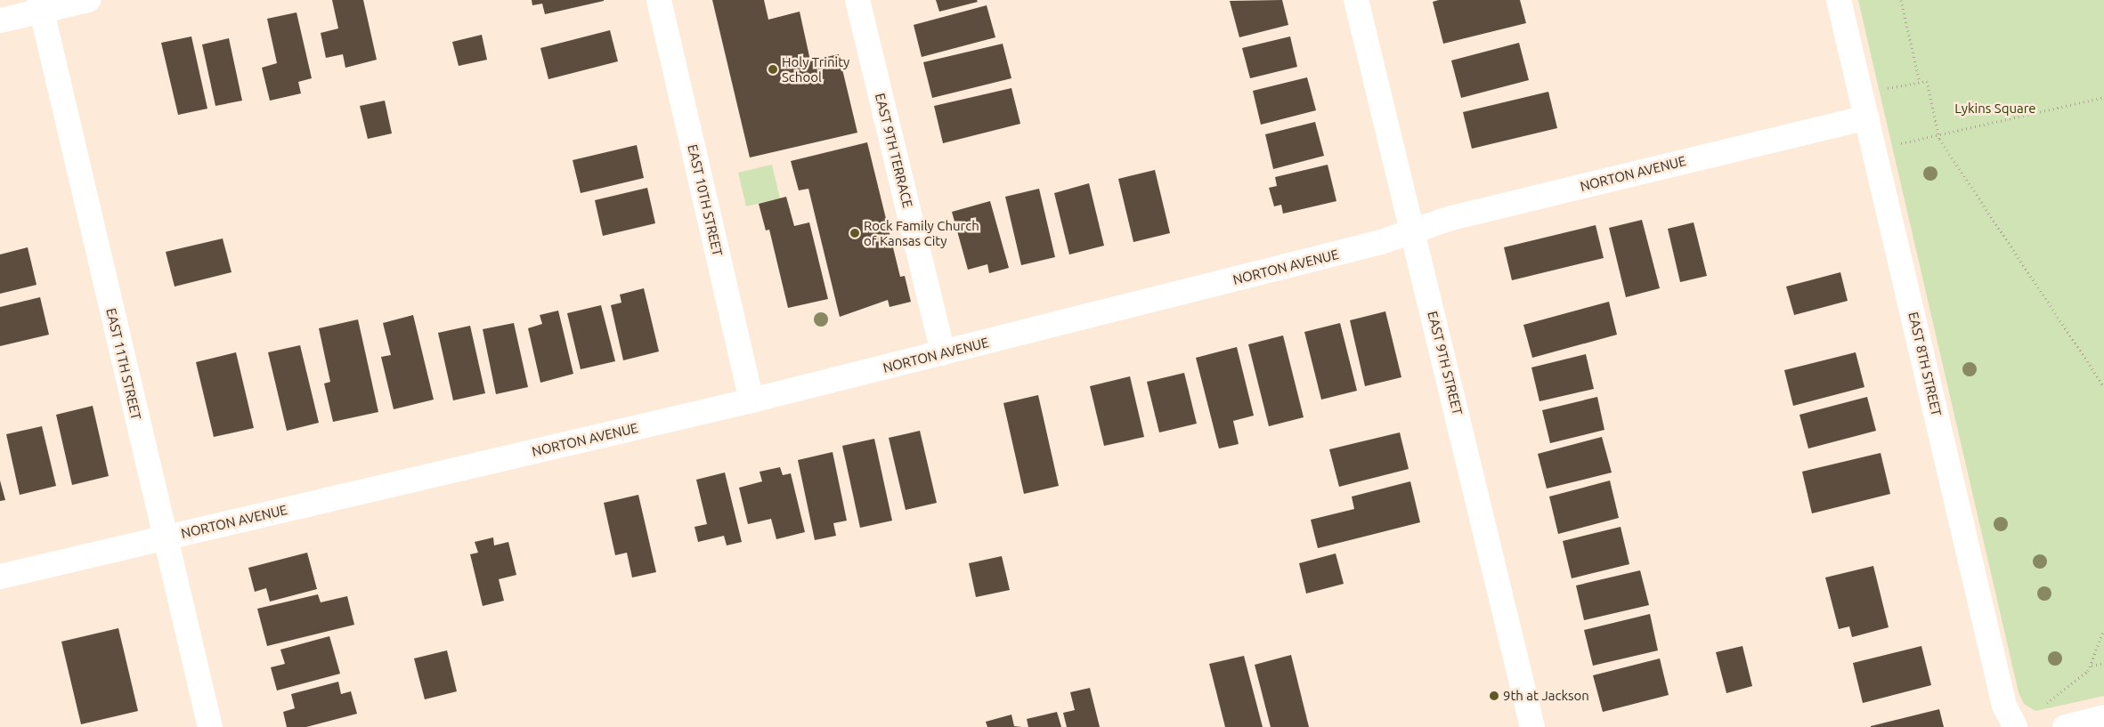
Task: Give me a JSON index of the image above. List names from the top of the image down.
{
  "streets": {
    "street": [
      "EAST 9TH TERRACE",
      "NORTON AVENUE",
      "EAST 10TH STREET",
      "EAST 9TH STREET",
      "EAST 11TH STREET",
      "EAST 8TH STREET"
    ]
  },
  "crossings": [
    ["EAST 9TH TERRACE", "NORTON AVENUE"],
    ["NORTON AVENUE", "EAST 10TH STREET"],
    ["NORTON AVENUE", "EAST 9TH STREET"],
    ["NORTON AVENUE", "EAST 11TH STREET"],
    ["NORTON AVENUE", "EAST 8TH STREET"]
  ],
  "parks": ["Lykins Square"],
  "places": ["Holy Trinity School", "Rock Family Church of Kansas City", "9th at Jackson"]
}
